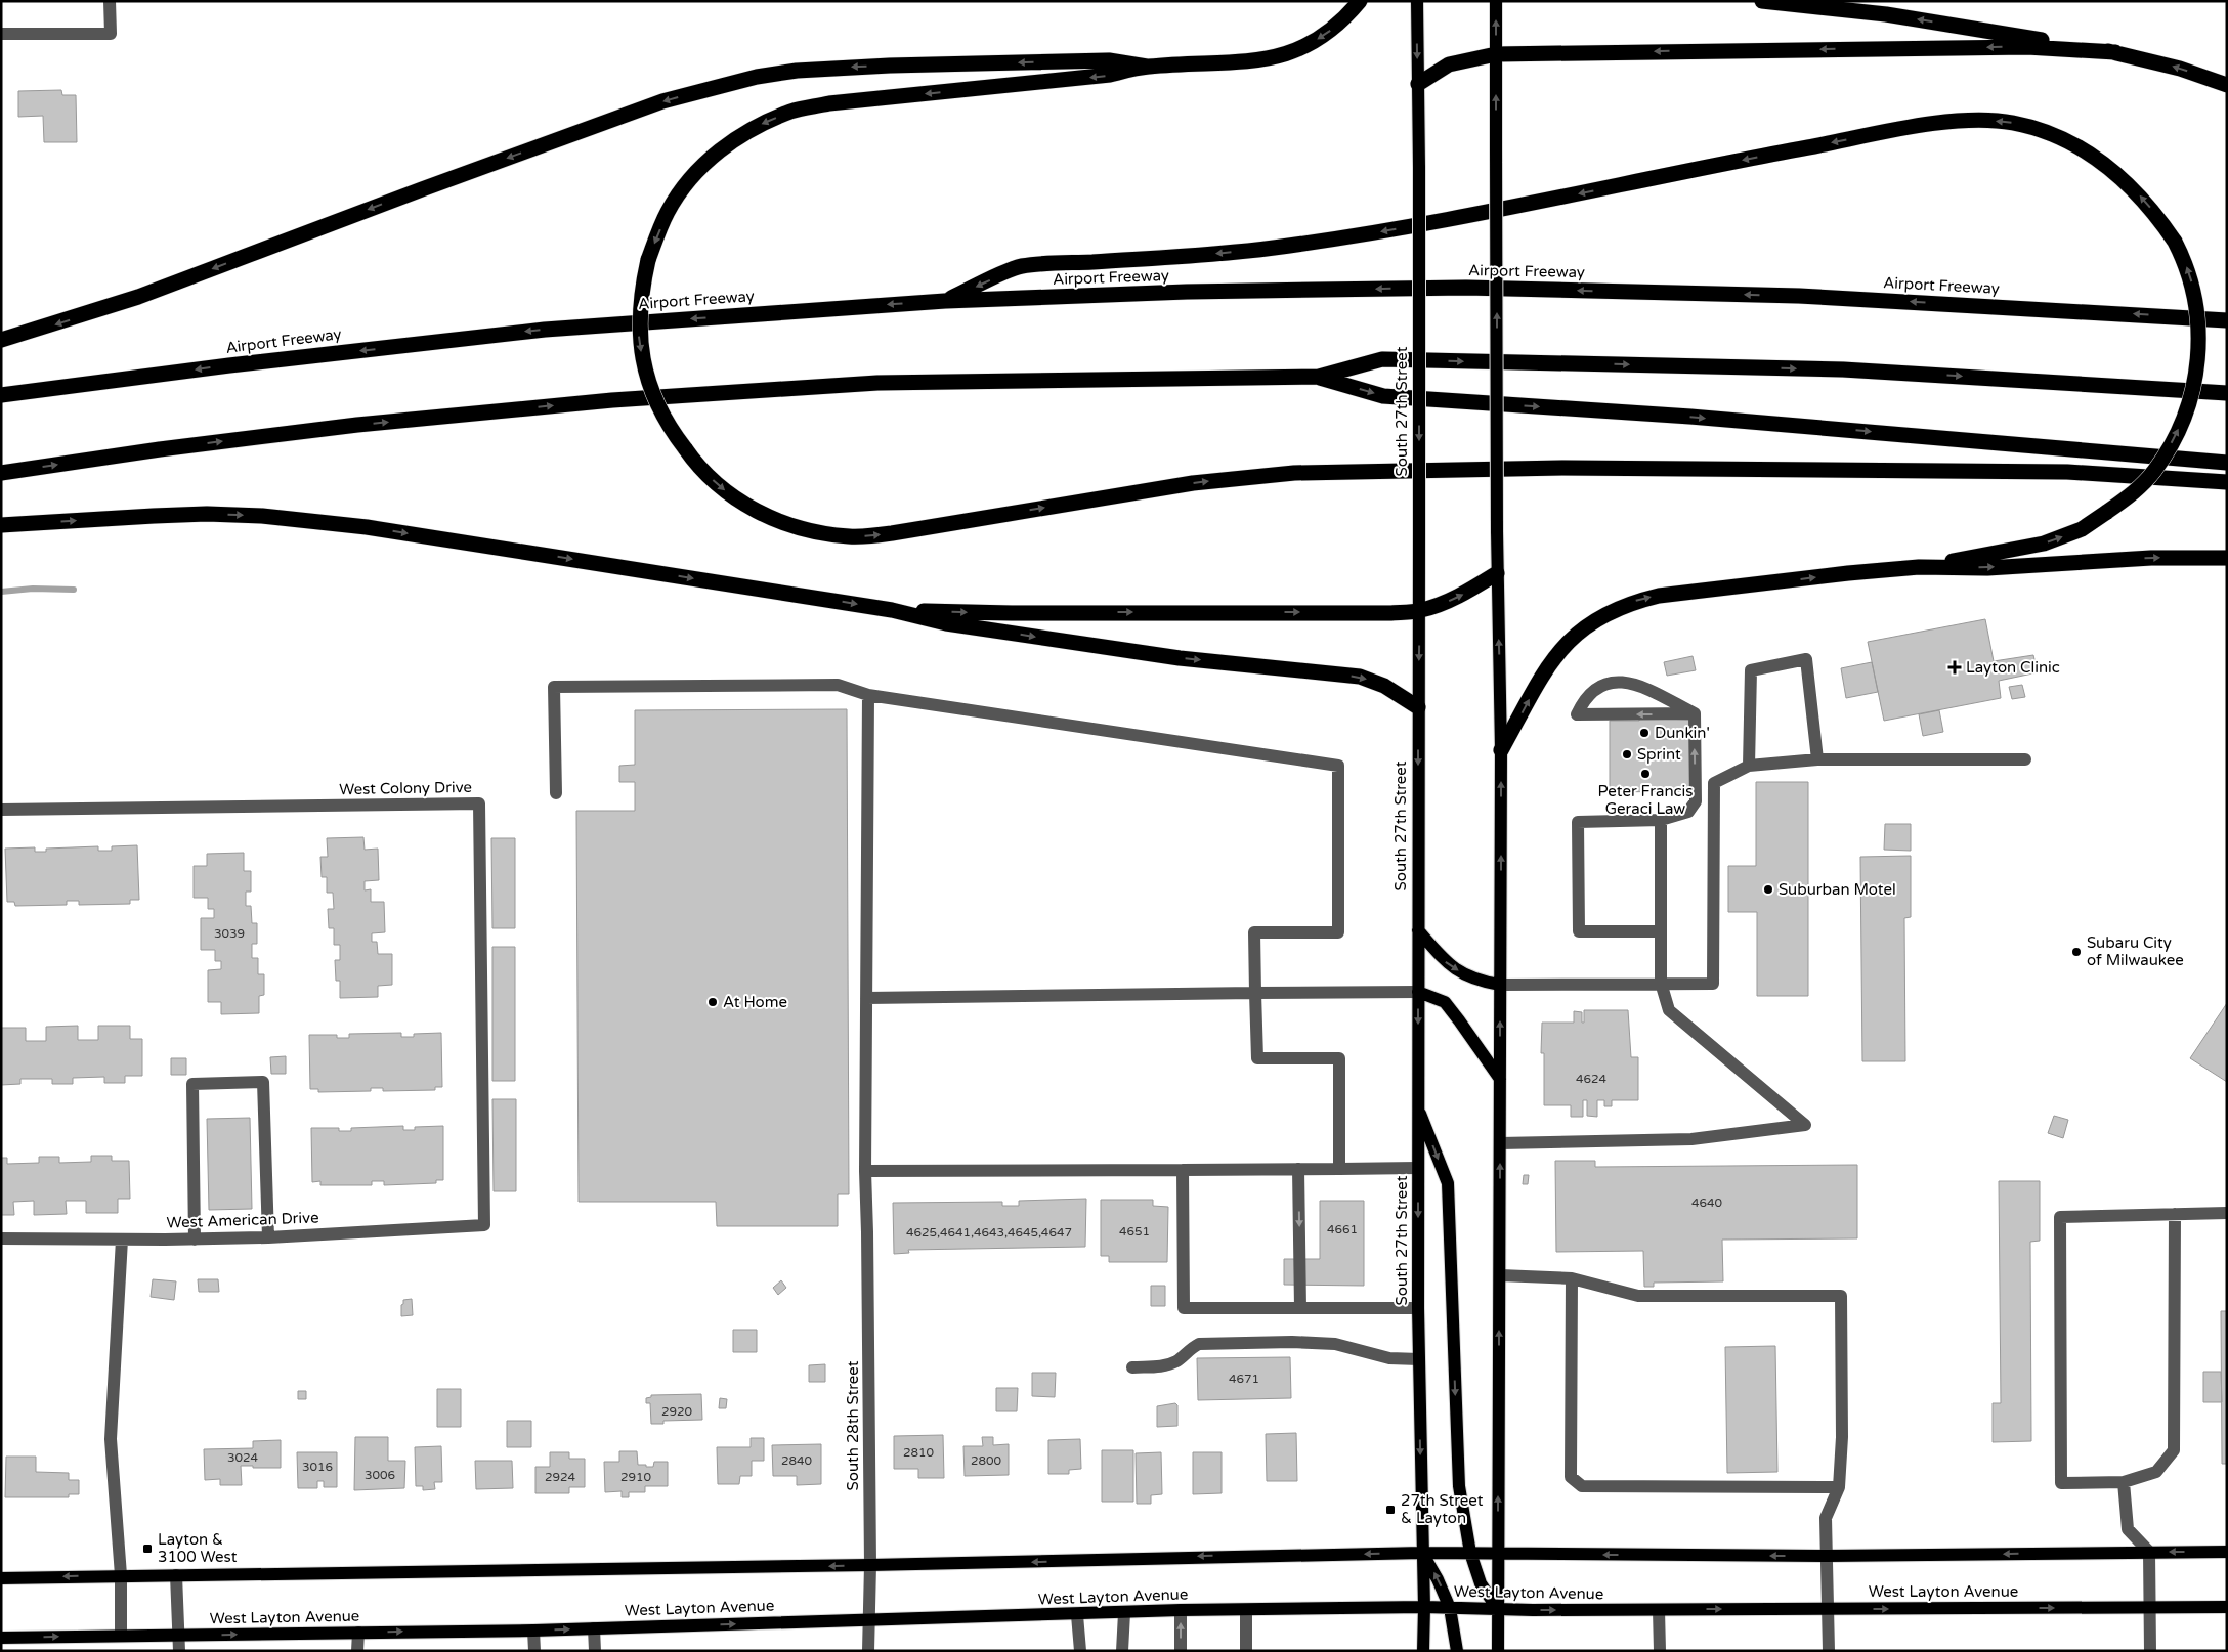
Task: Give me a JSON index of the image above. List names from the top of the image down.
{
  "streets": {
    "highway": ["Airport Freeway"],
    "main road": ["South 27th Street", "West Layton Avenue"],
    "street": ["West Colony Drive", "West American Drive", "South 28th Street"]
  },
  "crossings": [
    ["South 27th Street", "West Layton Avenue"],
    ["West Colony Drive", "West American Drive"],
    ["South 28th Street", "West Layton Avenue"]
  ],
  "places": {
    "health": ["Layton Clinic"],
    "other": [
      "Dunkin'",
      "Sprint",
      "Peter Francis Geraci Law",
      "Suburban Motel",
      "Subaru City of Milwaukee",
      "At Home"
    ],
    "transit": ["27th Street & Layton", "Layton & 3100 West"]
  },
  "house_numbers": [
    "3039",
    "4624",
    "4640",
    "4661",
    "4651",
    "4625,4641,4643,4645,4647",
    "4671",
    "2920",
    "2810",
    "3024",
    "2840",
    "2800",
    "3016",
    "3006",
    "2924",
    "2910"
  ]
}
